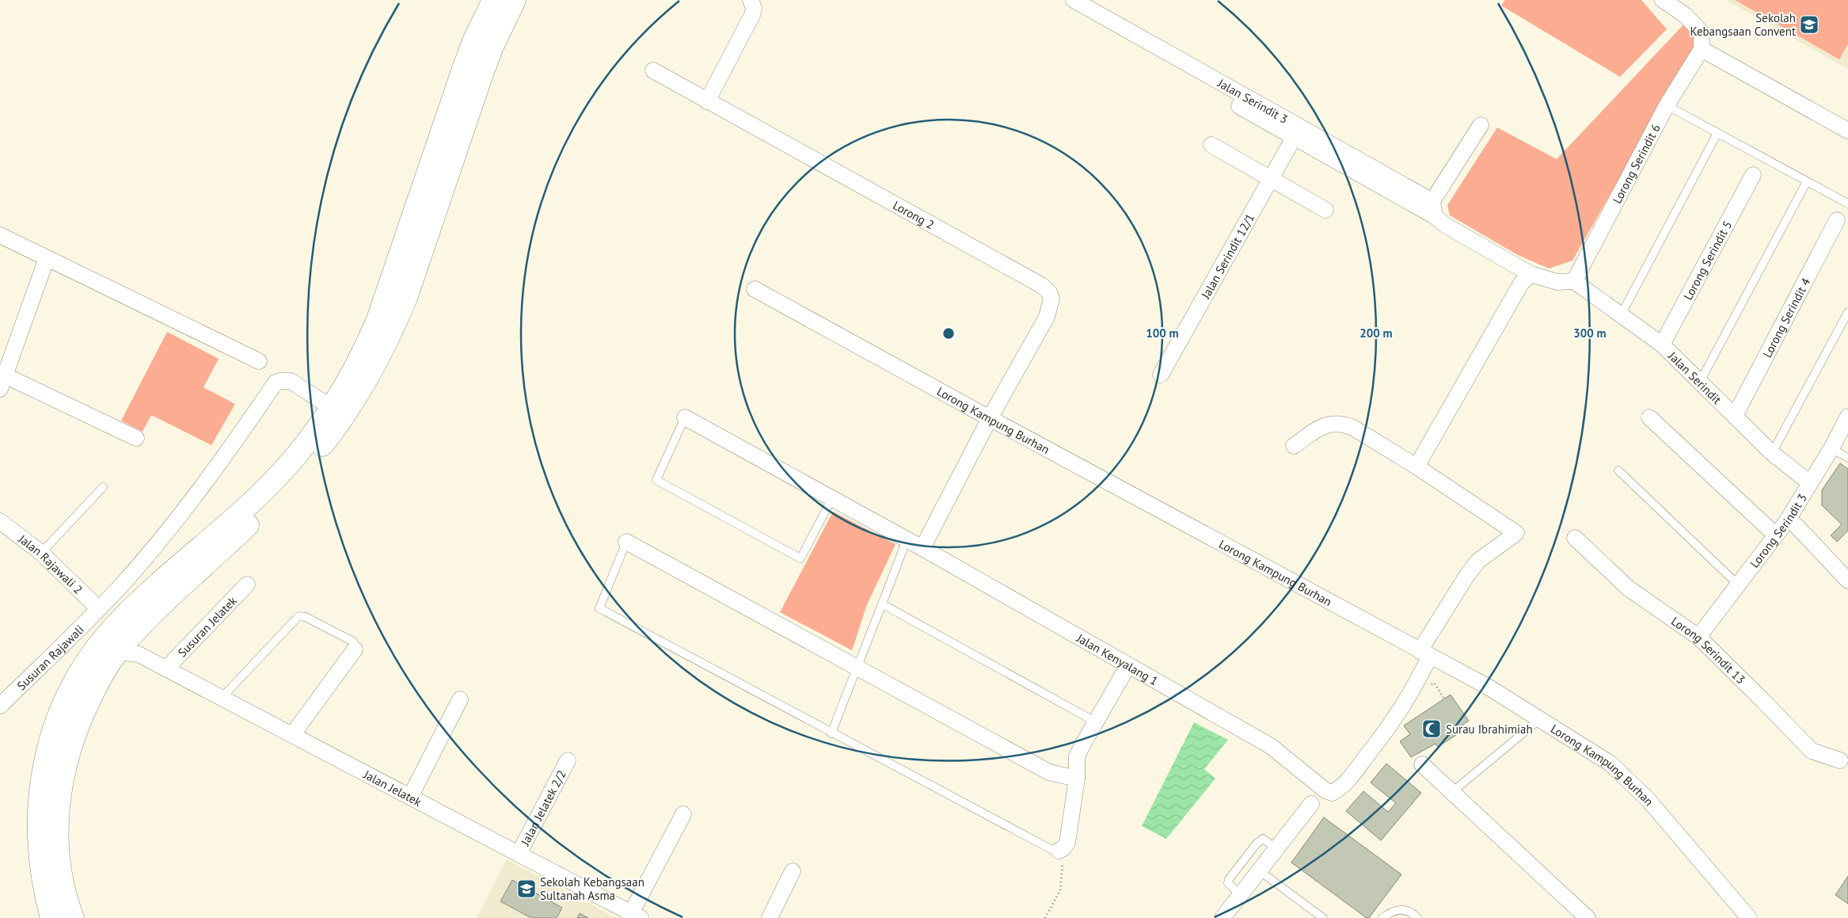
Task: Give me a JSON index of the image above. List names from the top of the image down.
{
  "streets": {
    "street": [
      "Jalan Serindit 3",
      "Lorong Serindit 6",
      "Lorong 2",
      "Jalan Serindit 12/1",
      "Lorong Serindit 5",
      "Lorong Serindit 4",
      "Jalan Serindit",
      "Lorong Kampung Burhan",
      "Lorong Serindit 3",
      "Jalan Rajawali 2",
      "Susuran Jelatek",
      "Lorong Serindit 13",
      "Susuran Rajawali",
      "Jalan Kenyalang 1",
      "Jalan Jelatek",
      "Jalan Jelatek 2/2"
    ]
  },
  "crossings": [
    ["Lorong Serindit 6", "Jalan Serindit"],
    ["Lorong 2", "Lorong Kampung Burhan"],
    ["Lorong 2", "Jalan Kenyalang 1"],
    ["Lorong Serindit 5", "Jalan Serindit"],
    ["Lorong Serindit 4", "Jalan Serindit"],
    ["Jalan Serindit", "Lorong Serindit 3"],
    ["Lorong Kampung Burhan", "Jalan Kenyalang 1"],
    ["Lorong Serindit 3", "Lorong Serindit 13"],
    ["Jalan Rajawali 2", "Susuran Rajawali"],
    ["Susuran Jelatek", "Jalan Jelatek"],
    ["Jalan Jelatek", "Jalan Jelatek 2/2"]
  ],
  "places": {
    "school or university": ["Sekolah Kebangsaan Convent", "Sekolah Kebangsaan Sultanah Asma"],
    "mosque": ["Surau Ibrahimiah"]
  },
  "rings": ["100 m", "200 m", "300 m"]
}
